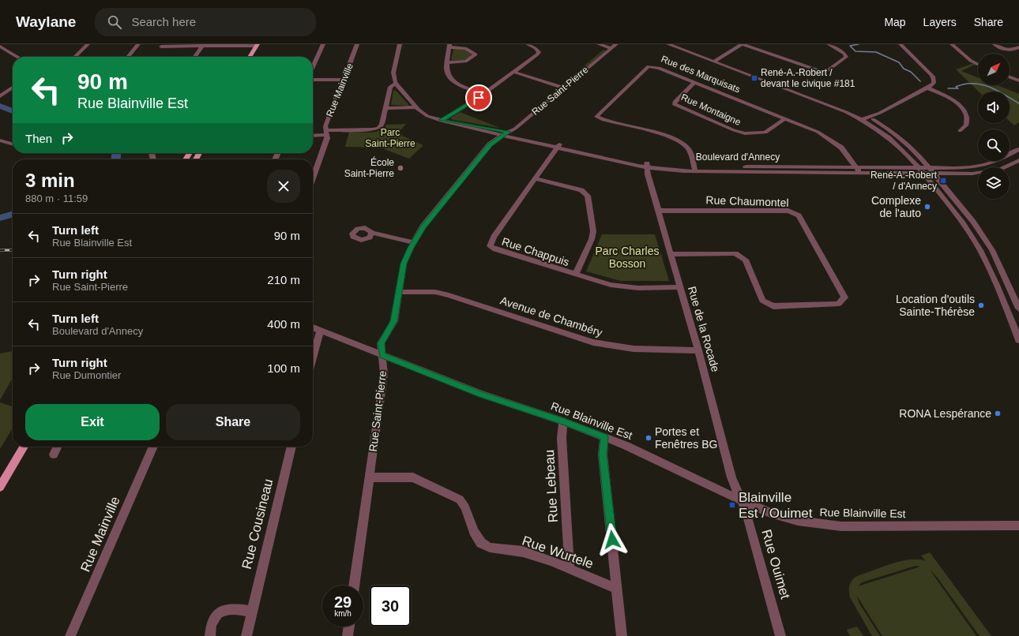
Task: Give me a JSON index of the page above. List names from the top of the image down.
{
  "streets": {
    "street": [
      "Rue des Marquisats",
      "Rue Mainville",
      "Rue Saint-Pierre",
      "Rue Montaigne",
      "Boulevard d'Annecy",
      "Rue Chaumontel",
      "Rue Chappuis",
      "Avenue de Chambéry",
      "Rue de la Rocade",
      "Rue Blainville Est",
      "Rue Lebeau",
      "Rue Cousineau",
      "Rue Wurtele",
      "Rue Ouimet"
    ]
  },
  "crossings": [
    ["Rue des Marquisats", "Rue Montaigne"],
    ["Rue des Marquisats", "Boulevard d'Annecy"],
    ["Rue Saint-Pierre", "Boulevard d'Annecy"],
    ["Rue Saint-Pierre", "Avenue de Chambéry"],
    ["Rue Saint-Pierre", "Rue Blainville Est"],
    ["Rue Saint-Pierre", "Rue Wurtele"],
    ["Boulevard d'Annecy", "Rue Chappuis"],
    ["Boulevard d'Annecy", "Rue de la Rocade"],
    ["Rue Chaumontel", "Rue de la Rocade"],
    ["Rue Chappuis", "Rue de la Rocade"],
    ["Avenue de Chambéry", "Rue de la Rocade"],
    ["Rue de la Rocade", "Rue Blainville Est"],
    ["Rue de la Rocade", "Rue Ouimet"],
    ["Rue Blainville Est", "Rue Lebeau"],
    ["Rue Blainville Est", "Rue Ouimet"],
    ["Rue Lebeau", "Rue Wurtele"]
  ],
  "parks": ["Parc Saint-Pierre", "Parc Charles Bosson"],
  "places": {
    "transit": ["René-A.-Robert / devant le civique #181", "René-A.-Robert / d'Annecy", "Blainville Est / Ouimet"],
    "other": [
      "École Saint-Pierre",
      "Complexe de l'auto",
      "Location d'outils Sainte-Thérèse",
      "RONA Lespérance",
      "Portes et Fenêtres BG"
    ]
  },
  "north": "top right",
  "page": {
    "header": "Waylane",
    "search": "Search here",
    "nav": ["Map", "Layers", "Share"],
    "turn": ["90 m", "Rue Blainville Est"],
    "then": "Then",
    "heading": ["3 min", "880 m · 11:59"],
    "list": [
      {
        "name": "Turn left",
        "note": "Rue Blainville Est",
        "value": "90 m"
      },
      {
        "name": "Turn right",
        "note": "Rue Saint-Pierre",
        "value": "210 m"
      },
      {
        "name": "Turn left",
        "note": "Boulevard d'Annecy",
        "value": "400 m"
      },
      {
        "name": "Turn right",
        "note": "Rue Dumontier",
        "value": "100 m"
      }
    ],
    "buttons": ["Exit", "Share"],
    "speed": "29 km/h",
    "limit": "30"
  }
}
